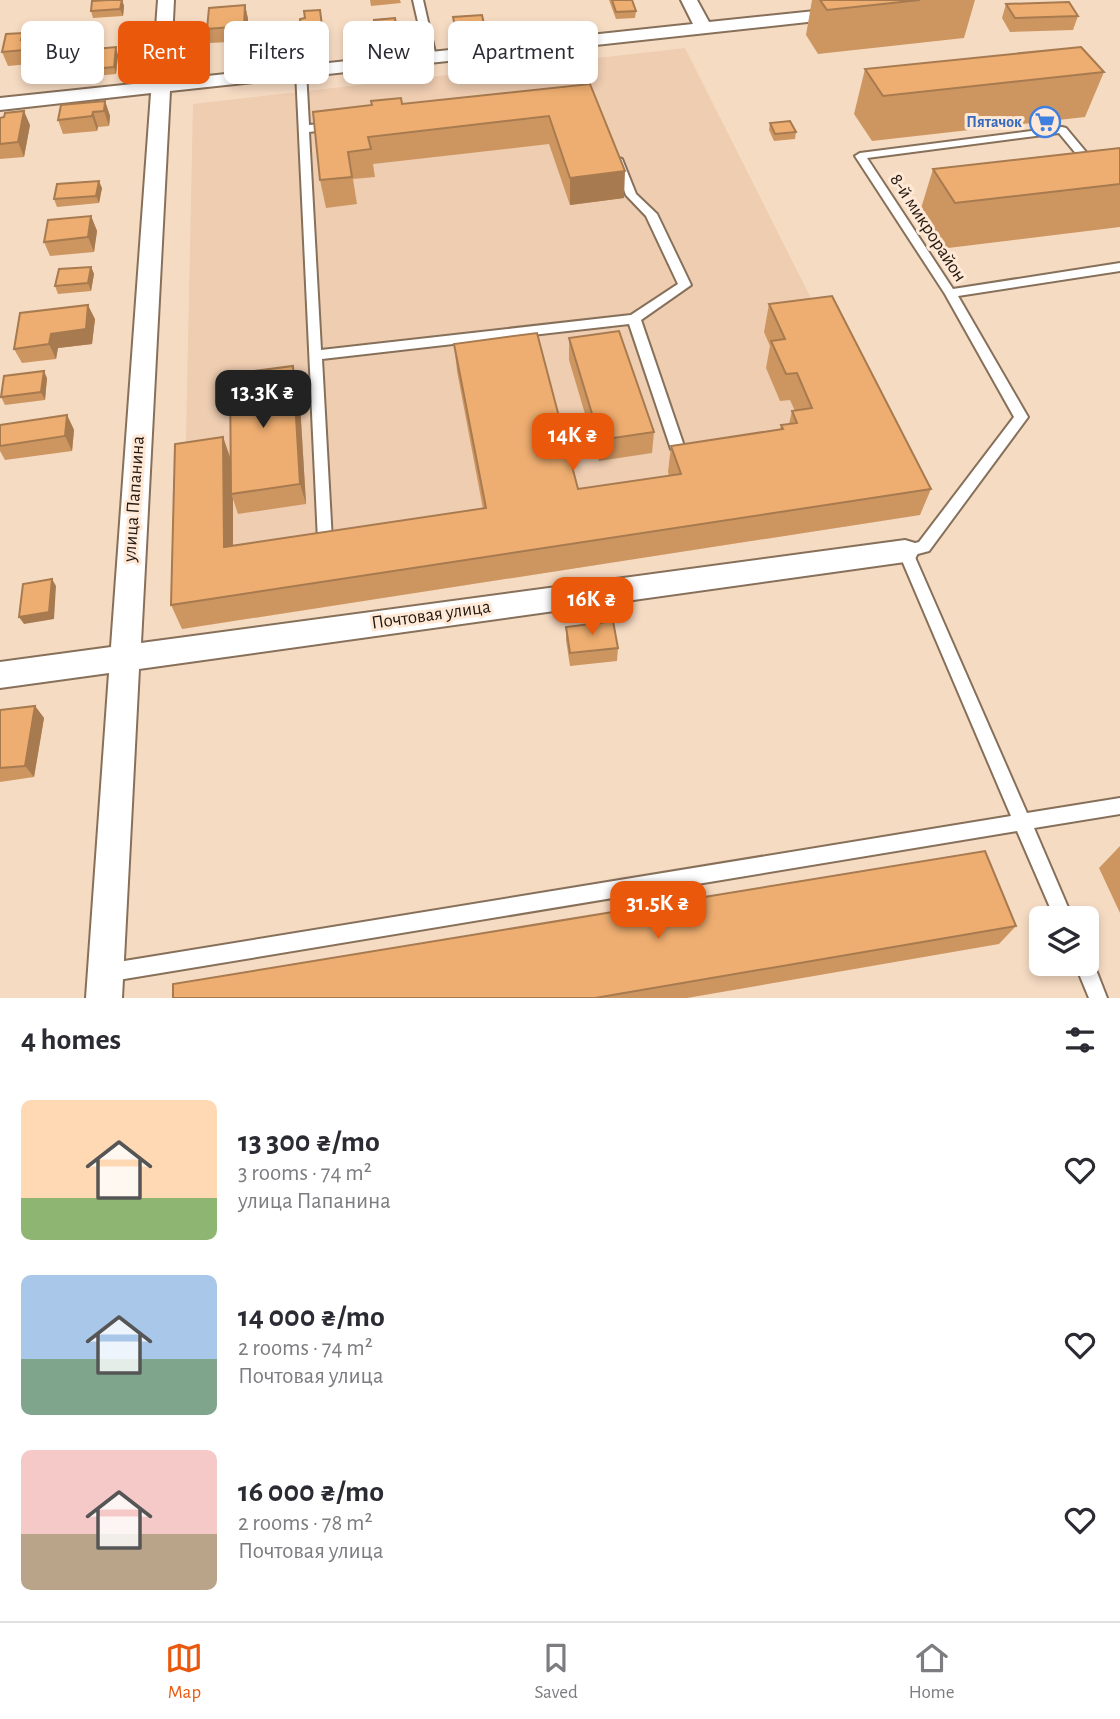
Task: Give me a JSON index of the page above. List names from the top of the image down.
{
  "streets": {
    "street": ["улица Папанина", "Почтовая улица"],
    "lane": ["8-й микрорайон"]
  },
  "crossings": [
    ["8-й микрорайон", "Почтовая улица"],
    ["улица Папанина", "Почтовая улица"]
  ],
  "places": {
    "supermarket": ["Пятачок"]
  },
  "page": {
    "chip": [
      "Buy",
      "Rent",
      "Filters",
      "New",
      "Apartment"
    ],
    "price": [
      "13.3K ₴",
      "14K ₴",
      "16K ₴",
      "31.5K ₴"
    ],
    "heading": "4 homes",
    "list": [
      {
        "name": "13 300 ₴/mo",
        "note": "3 rooms · 74 m² · улица Папанина"
      },
      {
        "name": "14 000 ₴/mo",
        "note": "2 rooms · 74 m² · Почтовая улица"
      },
      {
        "name": "16 000 ₴/mo",
        "note": "2 rooms · 78 m² · Почтовая улица"
      }
    ],
    "tabs": ["Map", "Saved", "Home"]
  }
}
